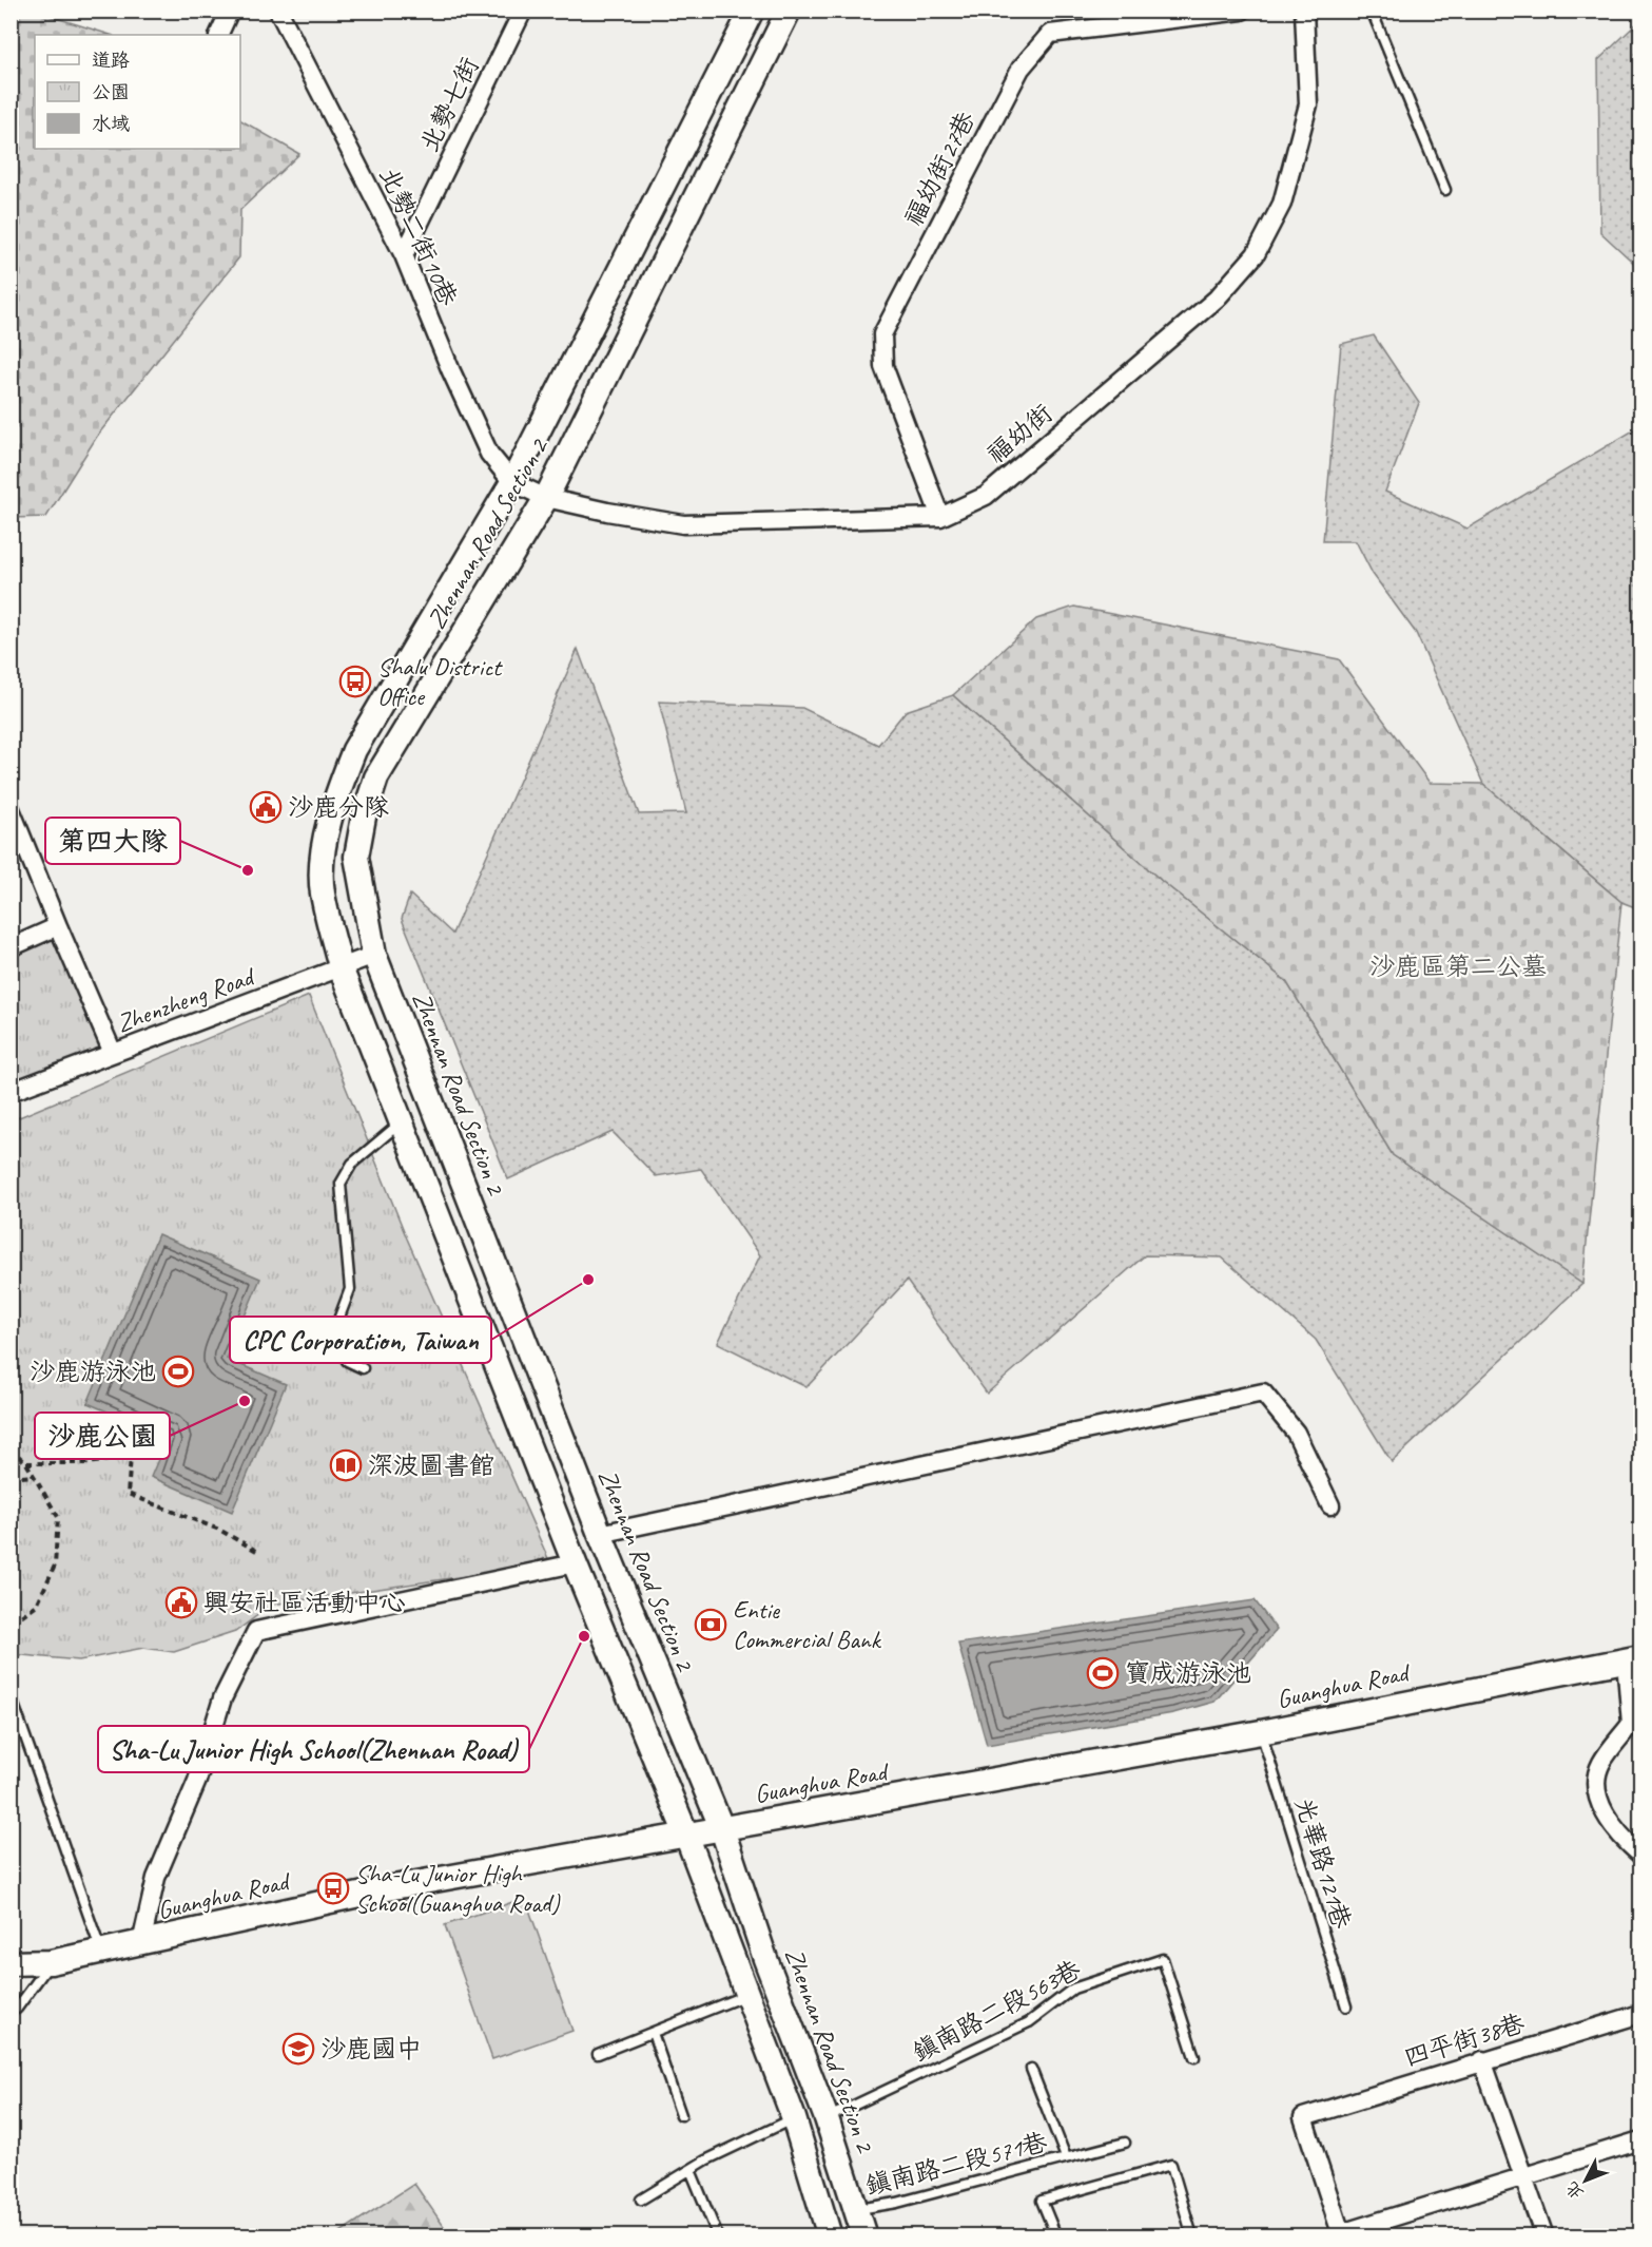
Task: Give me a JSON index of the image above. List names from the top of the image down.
{
  "streets": {
    "street": [
      "北勢七街",
      "福幼街27巷",
      "北勢二街10巷",
      "福幼街",
      "Zhennan Road Section 2",
      "Zhenzheng Road",
      "Guanghua Road",
      "四平街38巷"
    ],
    "lane": ["光華路121巷", "鎮南路二段563巷", "鎮南路二段571巷"]
  },
  "crossings": [
    ["北勢七街", "北勢二街10巷"],
    ["福幼街27巷", "福幼街"],
    ["北勢二街10巷", "福幼街"],
    ["北勢二街10巷", "Zhennan Road Section 2"],
    ["福幼街", "Zhennan Road Section 2"],
    ["Zhennan Road Section 2", "Zhenzheng Road"],
    ["Zhennan Road Section 2", "Guanghua Road"],
    ["Zhennan Road Section 2", "鎮南路二段563巷"],
    ["Zhennan Road Section 2", "鎮南路二段571巷"],
    ["Guanghua Road", "光華路121巷"]
  ],
  "parks": ["沙鹿區第二公墓"],
  "places": {
    "bus stop": ["Shalu District Office", "Sha-Lu Junior High School(Guanghua Road)"],
    "public building": ["沙鹿分隊", "興安社區活動中心"],
    "other": [
      "第四大隊",
      "CPC Corporation, Taiwan",
      "沙鹿公園",
      "Sha-Lu Junior High School(Zhennan Road)"
    ],
    "sports": ["沙鹿游泳池", "寶成游泳池"],
    "library": ["深波圖書館"],
    "bank": ["Entie Commercial Bank"],
    "school or university": ["沙鹿國中"]
  },
  "legend": ["道路", "公園", "水域"],
  "north": "bottom left"
}
